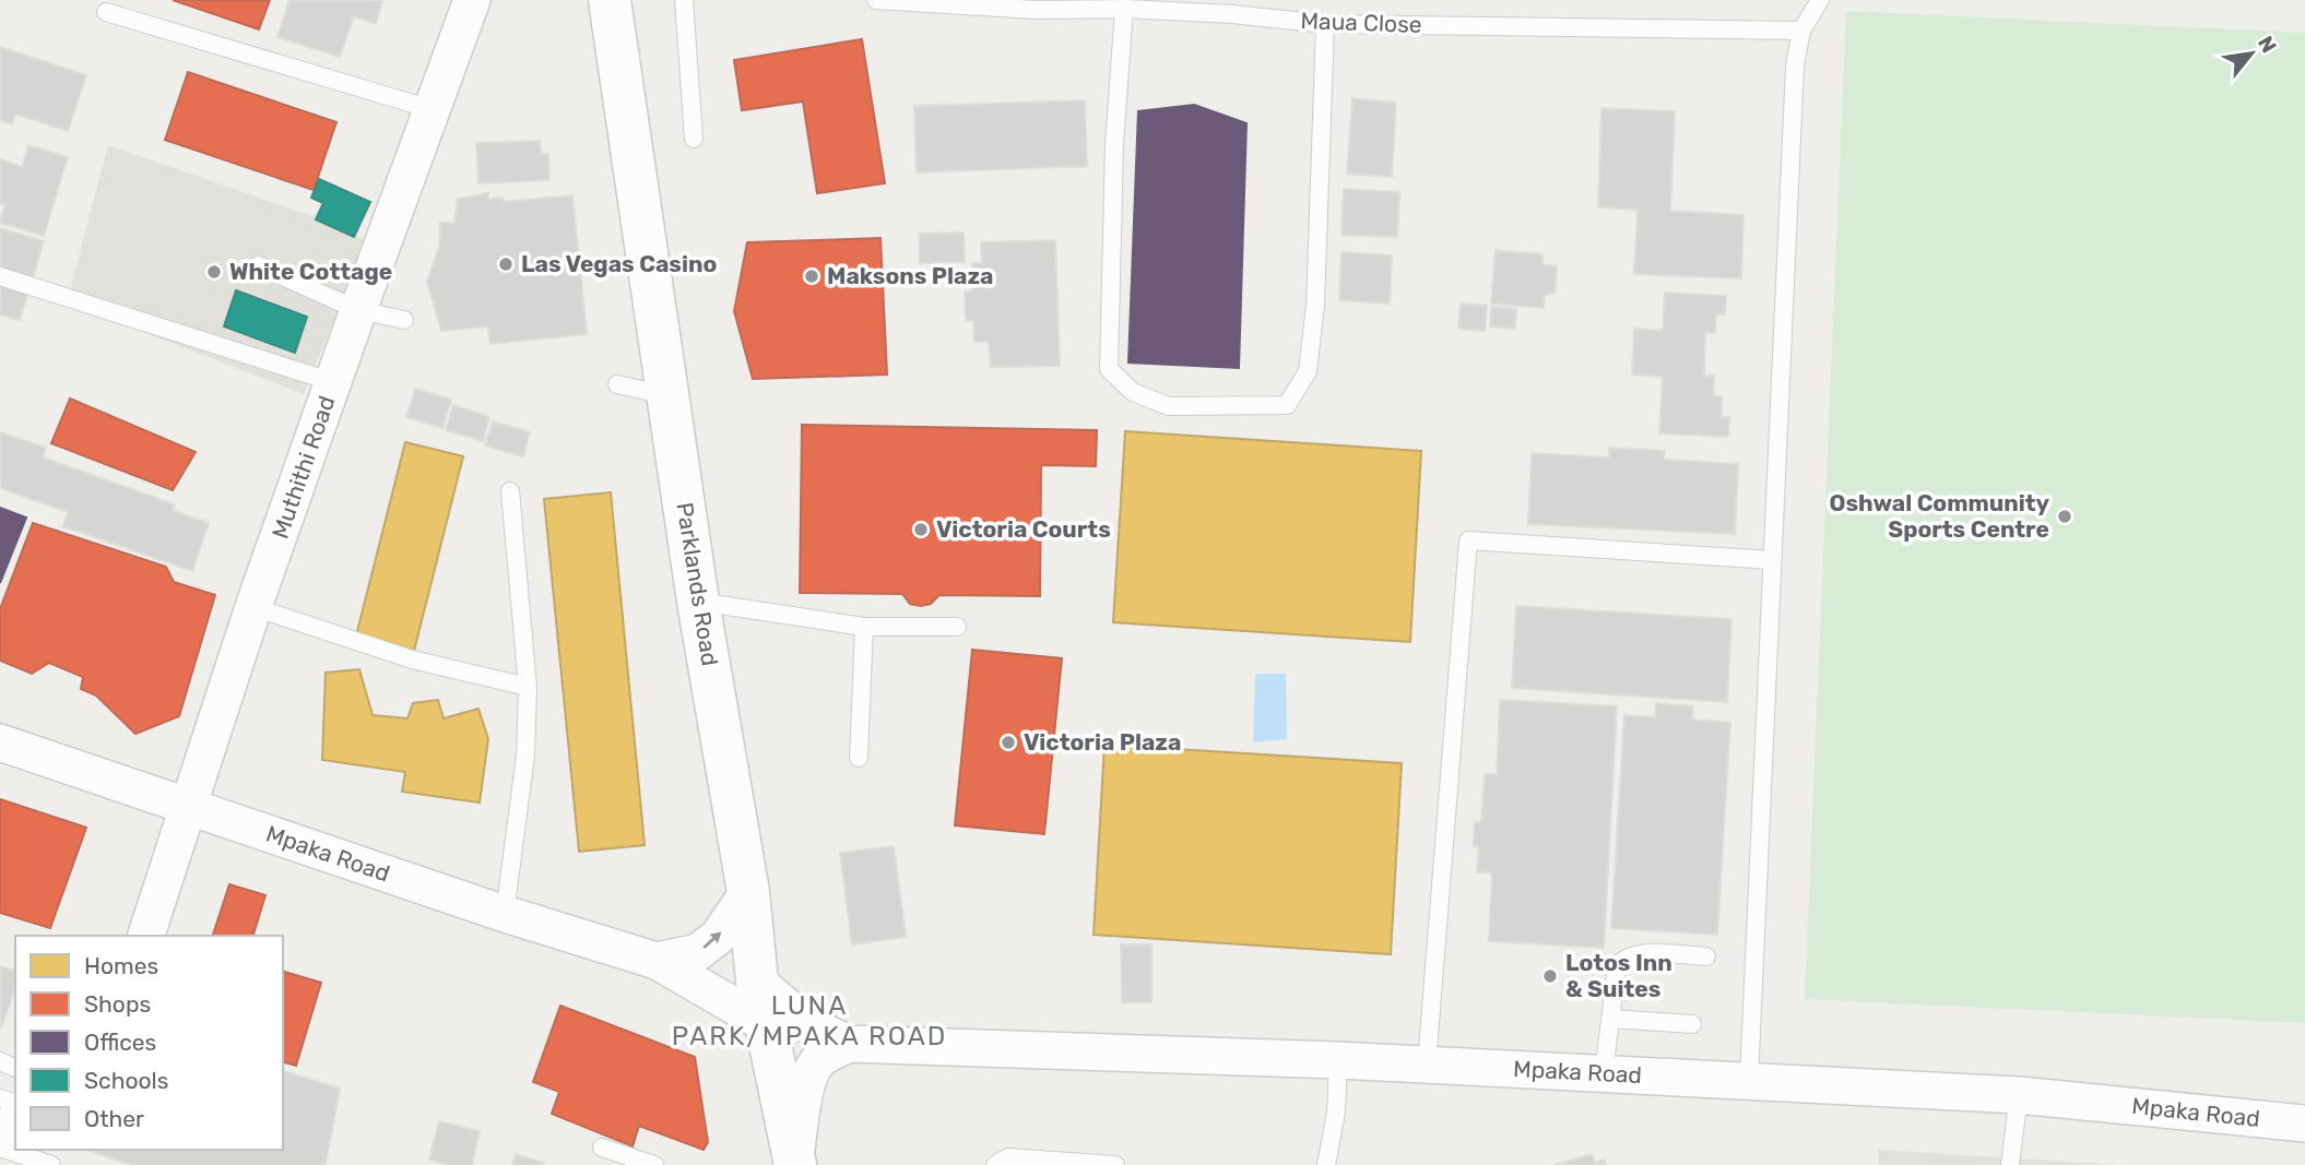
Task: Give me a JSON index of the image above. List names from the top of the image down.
{
  "streets": {
    "main road": ["Parklands Road"],
    "street": ["Muthithi Road", "Mpaka Road"],
    "lane": ["Maua Close"]
  },
  "crossings": [
    ["Muthithi Road", "Mpaka Road"],
    ["Parklands Road", "Mpaka Road"]
  ],
  "districts": ["LUNA PARK/MPAKA ROAD"],
  "places": [
    "Las Vegas Casino",
    "White Cottage",
    "Maksons Plaza",
    "Oshwal Community Sports Centre",
    "Victoria Courts",
    "Victoria Plaza",
    "Lotos Inn & Suites"
  ],
  "legend": [
    "Homes",
    "Shops",
    "Offices",
    "Schools",
    "Other"
  ],
  "north": "top right"
}
